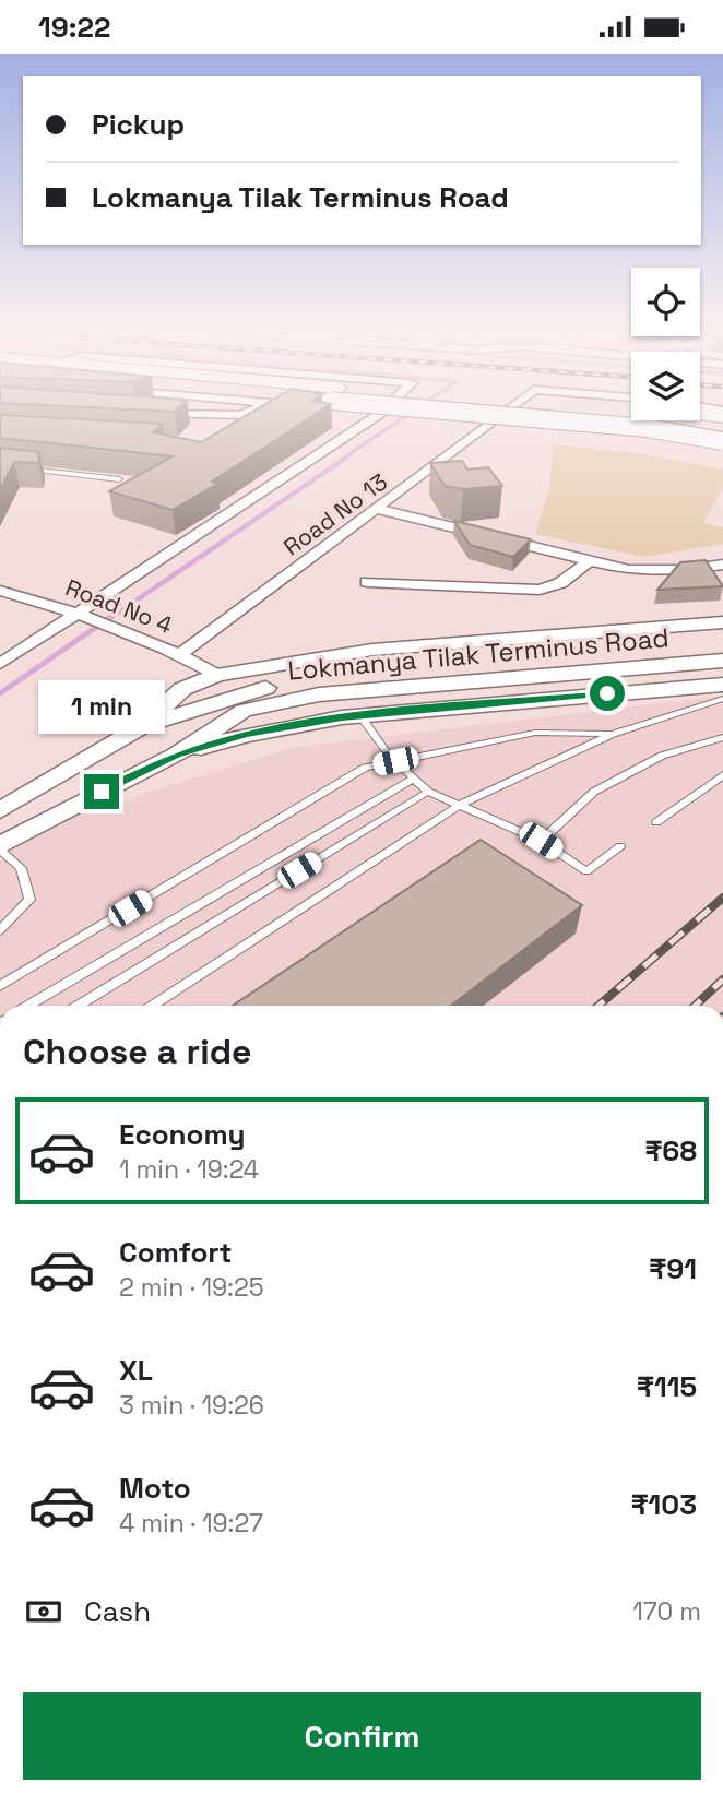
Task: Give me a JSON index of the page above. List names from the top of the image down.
{
  "streets": {
    "street": ["Road No 13", "Road No 4", "Lokmanya Tilak Terminus Road"]
  },
  "crossings": [
    ["Road No 13", "Road No 4"]
  ],
  "page": {
    "status": "19:22",
    "banner": ["Pickup", "Lokmanya Tilak Terminus Road"],
    "bubble": "1 min",
    "heading": "Choose a ride",
    "list": [
      {
        "name": "Economy",
        "note": "1 min · 19:24",
        "value": "₹68"
      },
      {
        "name": "Comfort",
        "note": "2 min · 19:25",
        "value": "₹91"
      },
      {
        "name": "XL",
        "note": "3 min · 19:26",
        "value": "₹115"
      },
      {
        "name": "Moto",
        "note": "4 min · 19:27",
        "value": "₹103"
      }
    ],
    "pay": ["Cash", "170 m"],
    "buttons": "Confirm"
  }
}
